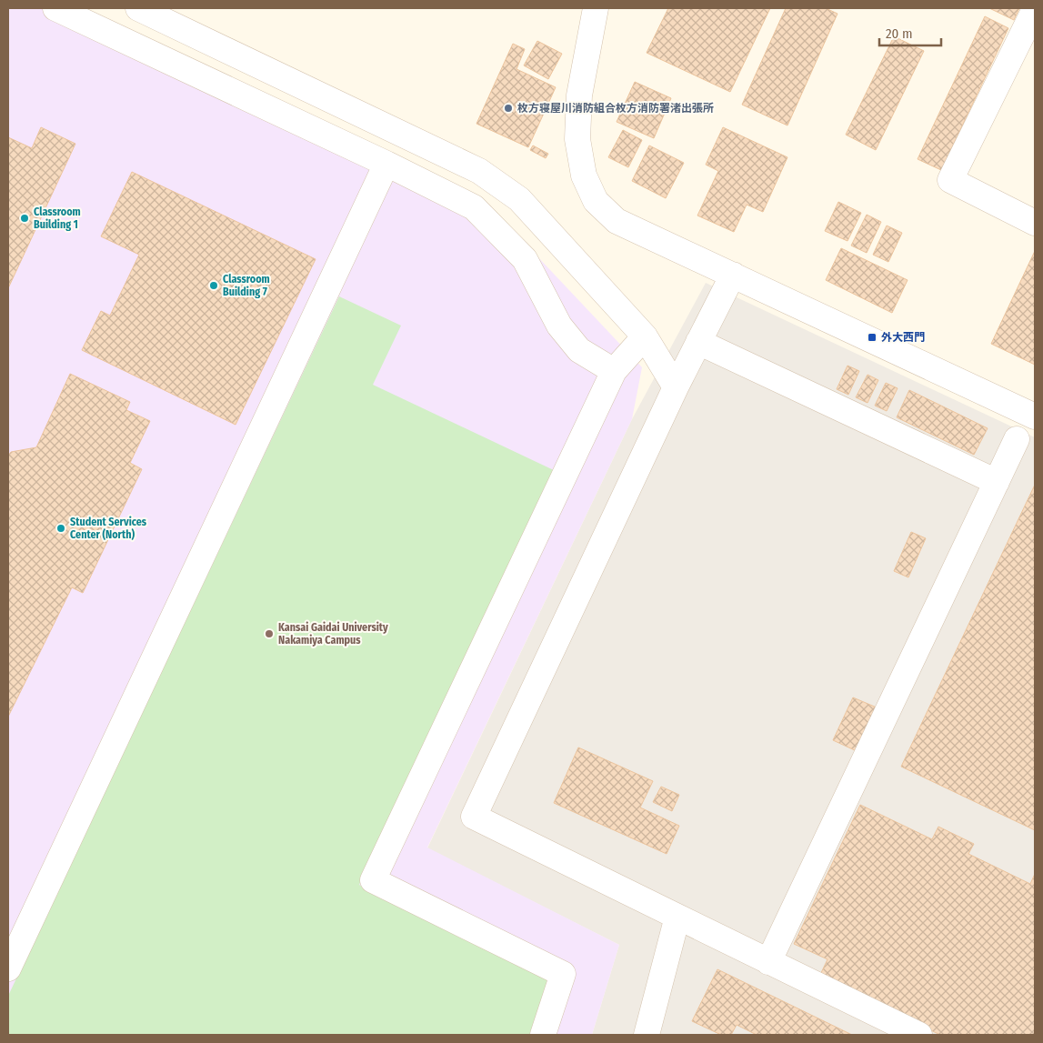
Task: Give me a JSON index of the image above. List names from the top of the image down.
{
  "places": {
    "other": [
      "枚方寝屋川消防組合枚方消防署渚出張所",
      "Classroom Building 1",
      "Classroom Building 7",
      "Student Services Center (North)",
      "Kansai Gaidai University Nakamiya Campus"
    ],
    "transit": ["外大西門"]
  },
  "scale_bar": "20 m"
}
